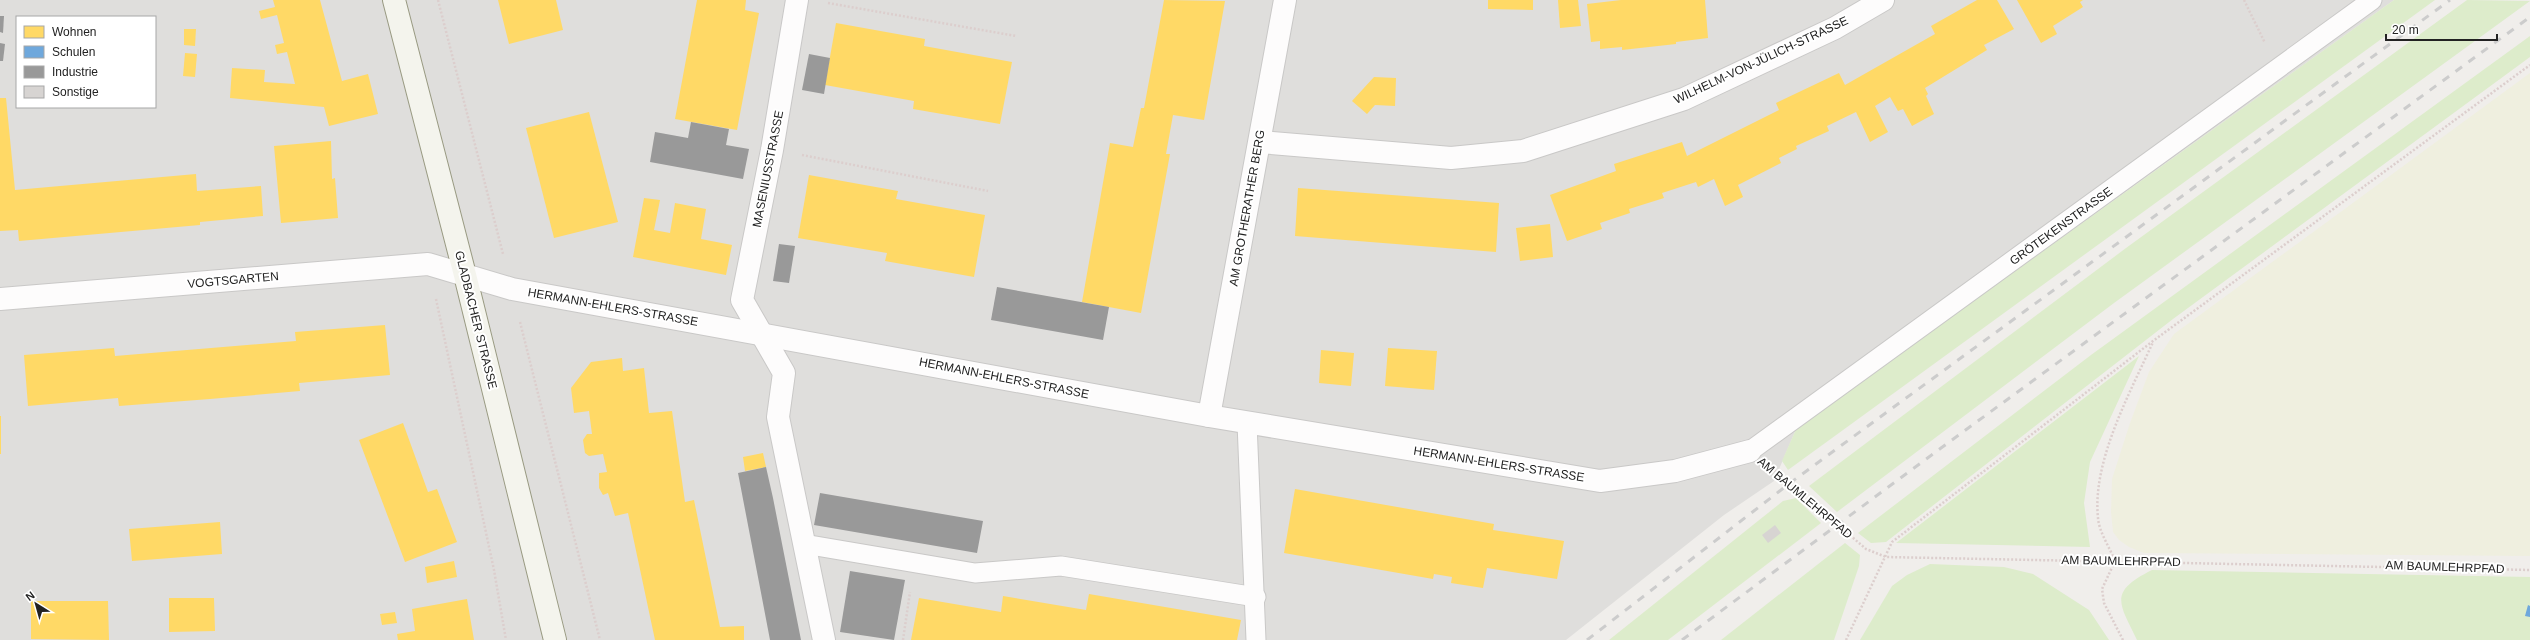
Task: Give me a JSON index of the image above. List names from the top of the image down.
{
  "streets": {
    "street": [
      "WILHELM-VON-JÜLICH-STRASSE",
      "MASENIUSSTRASSE",
      "AM GROTHERATHER BERG",
      "VOGTSGARTEN",
      "HERMANN-EHLERS-STRASSE",
      "GLADBACHER STRASSE"
    ],
    "lane": ["GRÖTEKENSTRASSE"],
    "path": ["AM BAUMLEHRPFAD"]
  },
  "crossings": [
    ["WILHELM-VON-JÜLICH-STRASSE", "AM GROTHERATHER BERG"],
    ["MASENIUSSTRASSE", "HERMANN-EHLERS-STRASSE"],
    ["AM GROTHERATHER BERG", "HERMANN-EHLERS-STRASSE"],
    ["GRÖTEKENSTRASSE", "HERMANN-EHLERS-STRASSE"],
    ["GRÖTEKENSTRASSE", "AM BAUMLEHRPFAD"],
    ["VOGTSGARTEN", "HERMANN-EHLERS-STRASSE"],
    ["VOGTSGARTEN", "GLADBACHER STRASSE"],
    ["HERMANN-EHLERS-STRASSE", "GLADBACHER STRASSE"],
    ["HERMANN-EHLERS-STRASSE", "AM BAUMLEHRPFAD"]
  ],
  "legend": [
    "Wohnen",
    "Schulen",
    "Industrie",
    "Sonstige"
  ],
  "scale_bar": "20 m",
  "north": "top left"
}
